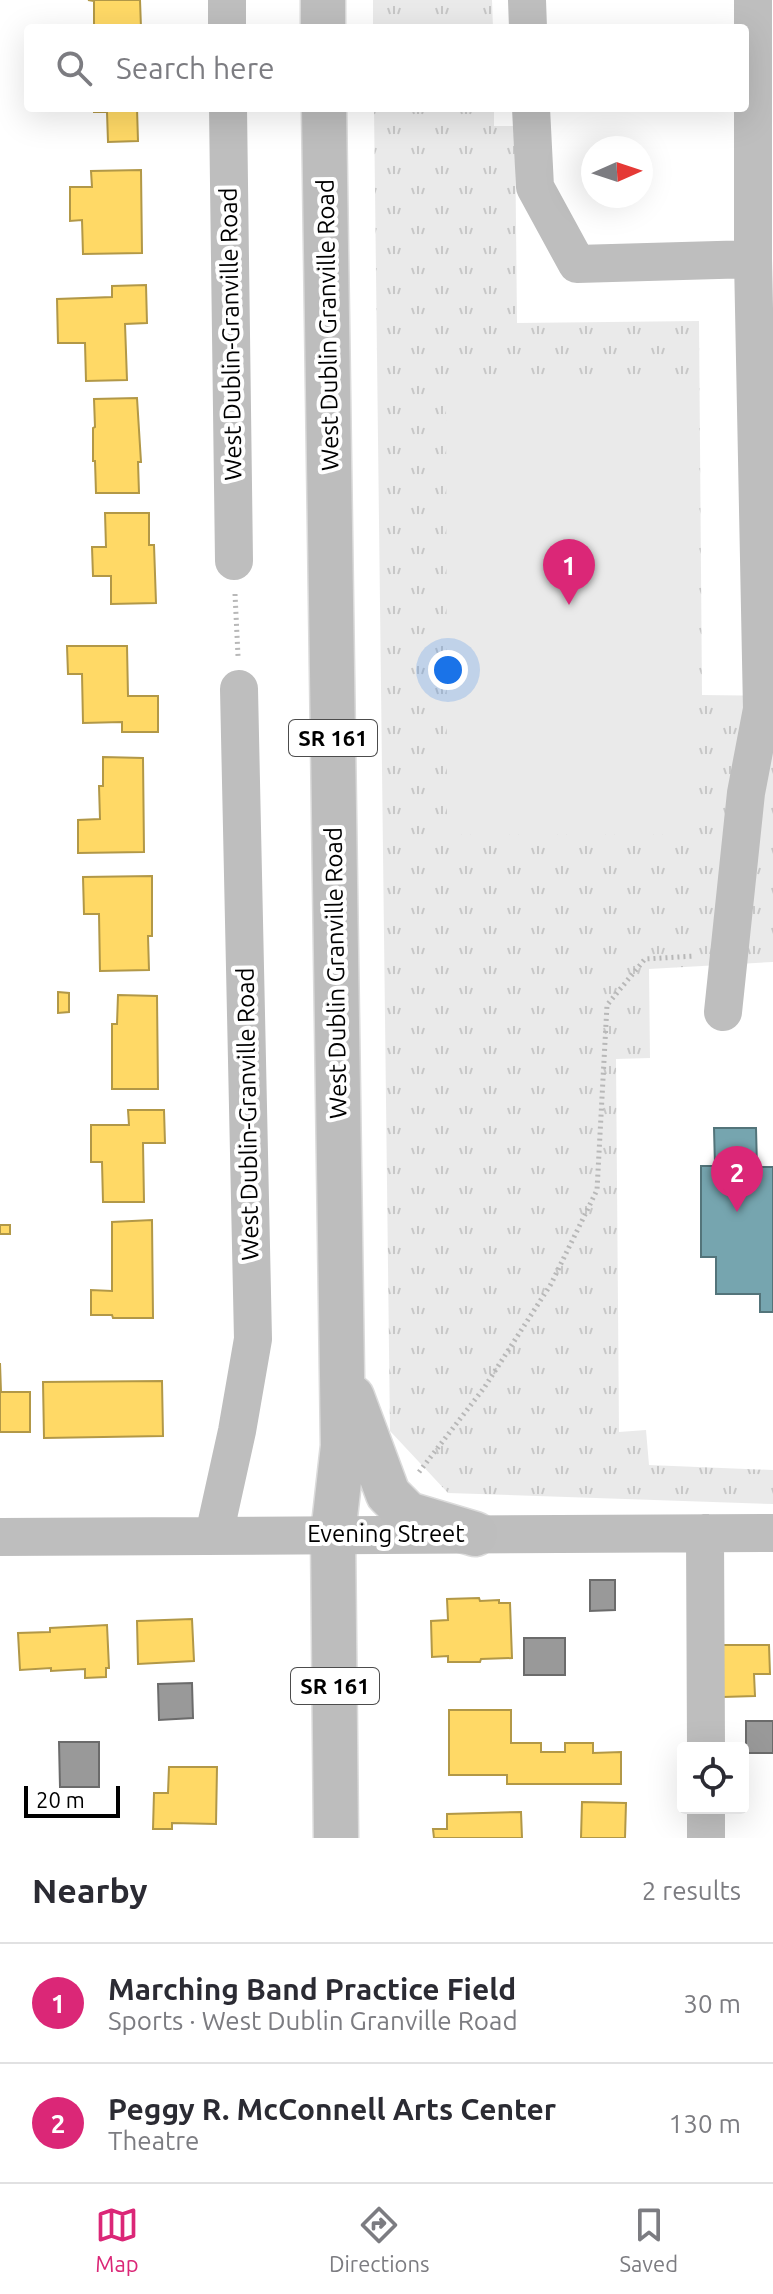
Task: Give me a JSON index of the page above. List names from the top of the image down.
{
  "streets": {
    "main road": ["West Dublin Granville Road", "SR 161"],
    "street": ["West Dublin-Granville Road", "Evening Street"]
  },
  "crossings": [
    ["West Dublin Granville Road", "Evening Street"],
    ["West Dublin-Granville Road", "Evening Street"]
  ],
  "scale_bar": "20 m",
  "north": "right",
  "page": {
    "search": "Search here",
    "pins": ["1", "2"],
    "scale": "20 m",
    "heading": ["Nearby", "2 results"],
    "list": [
      {
        "mark": "1",
        "name": "Marching Band Practice Field",
        "note": "Sports · West Dublin Granville Road",
        "value": "30 m"
      },
      {
        "mark": "2",
        "name": "Peggy R. McConnell Arts Center",
        "note": "Theatre",
        "value": "130 m"
      }
    ],
    "nav": ["Map", "Directions", "Saved"]
  }
}
